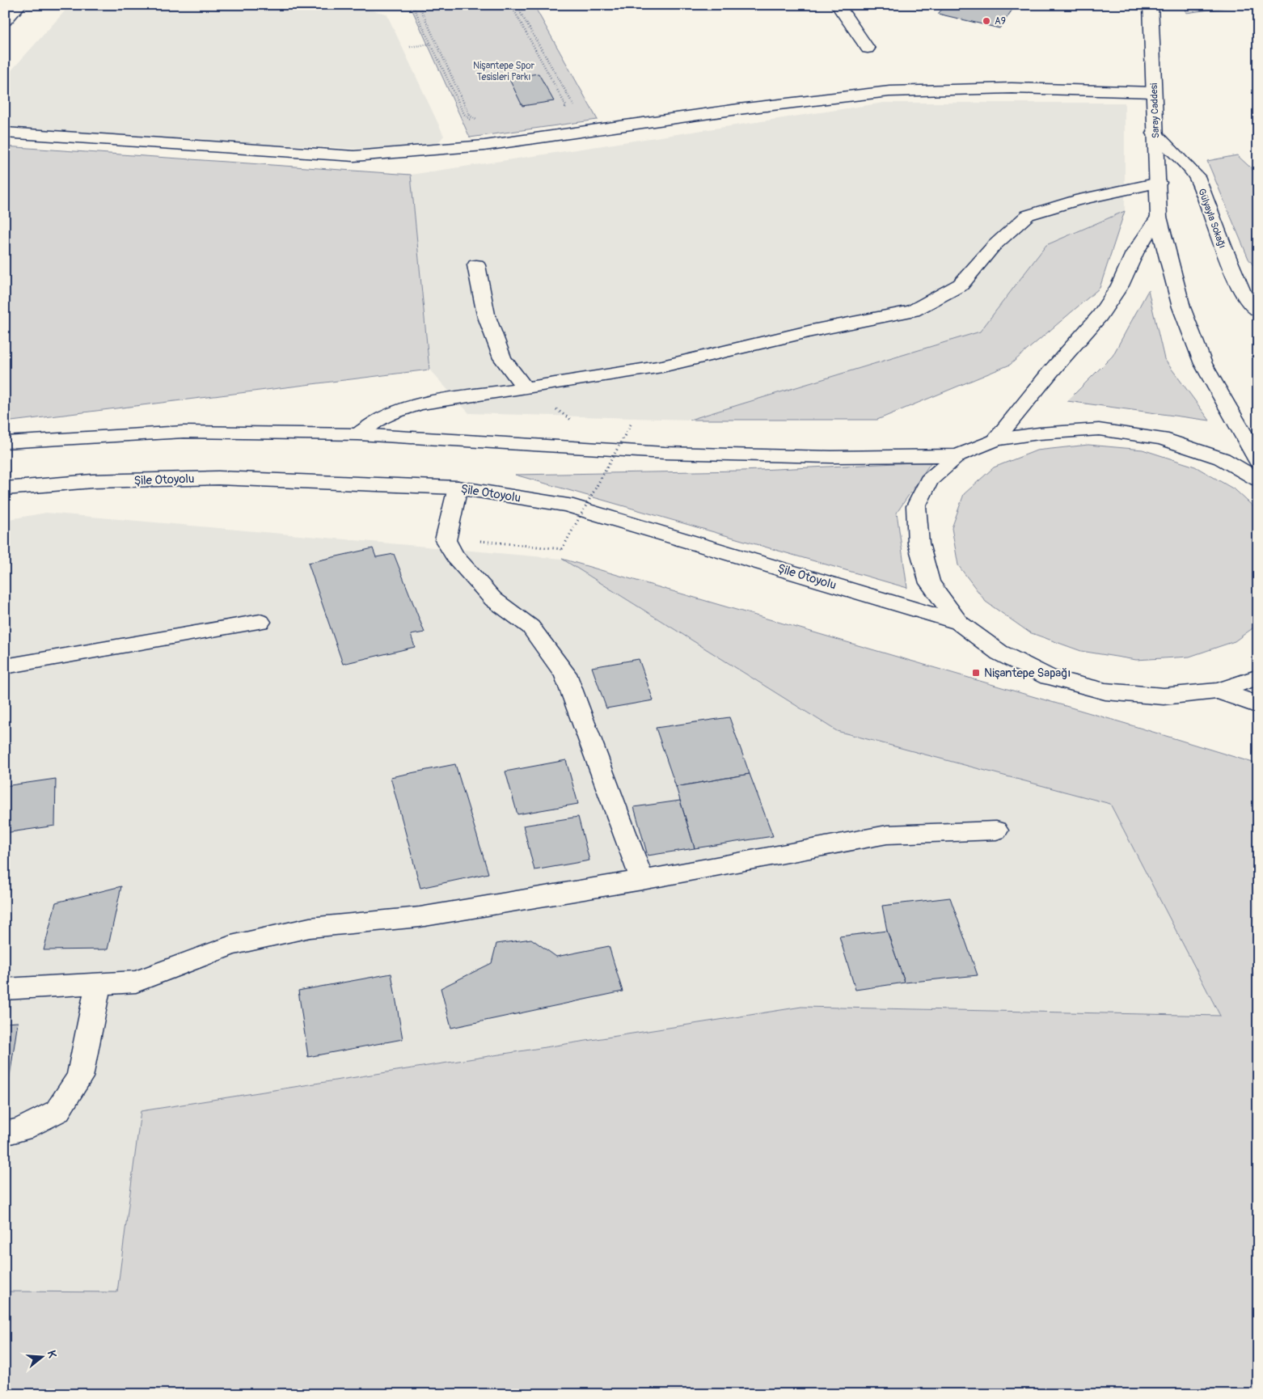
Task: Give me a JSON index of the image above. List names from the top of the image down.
{
  "streets": {
    "main road": ["Saray Caddesi", "Gülyayla Sokağı", "Şile Otoyolu"]
  },
  "crossings": [
    ["Saray Caddesi", "Gülyayla Sokağı"]
  ],
  "parks": ["Nişantepe Spor Tesisleri Parkı"],
  "places": {
    "other": ["A9"],
    "transit": ["Nişantepe Sapağı"]
  },
  "north": "right"
}
